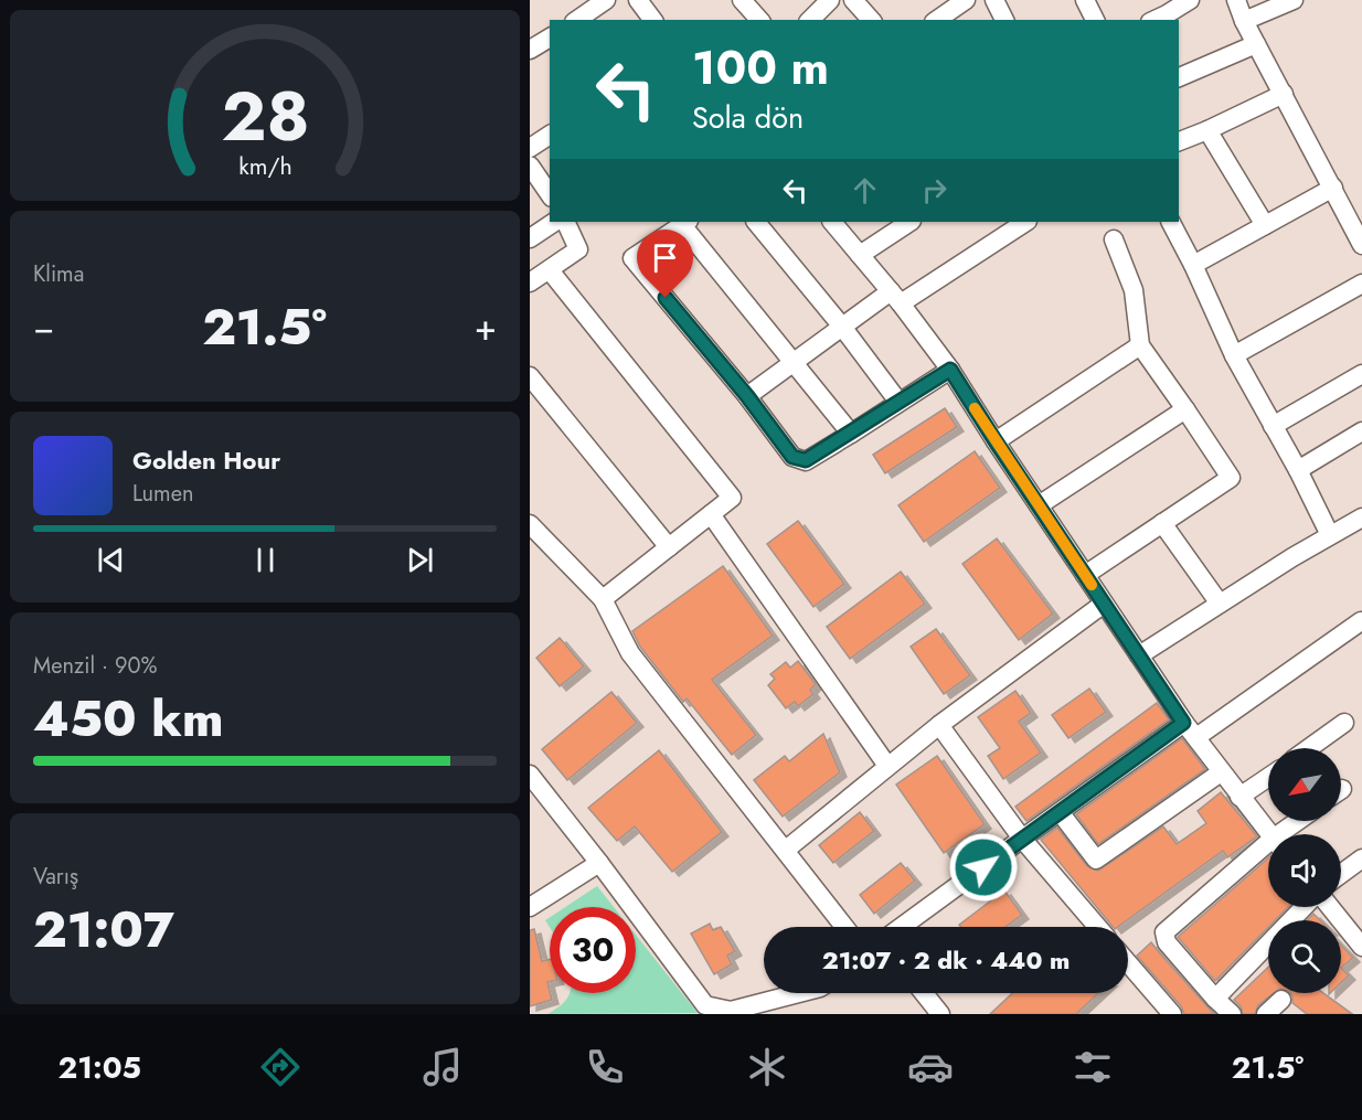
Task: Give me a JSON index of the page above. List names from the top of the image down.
{
  "north": "bottom left",
  "page": {
    "turn": ["100 m", "Sola dön"],
    "tile": [
      "Klima",
      ["Menzil · 90%", "450 km"],
      ["Varış", "21:07"]
    ],
    "heat": ["−", "21.5°", "+"],
    "song": ["Golden Hour", "Lumen"],
    "limit": "30",
    "trip": "21:07 · 2 dk · 440 m",
    "tabs": ["21:05", "21.5°"],
    "gauge": ["28", "km/h"]
  }
}
